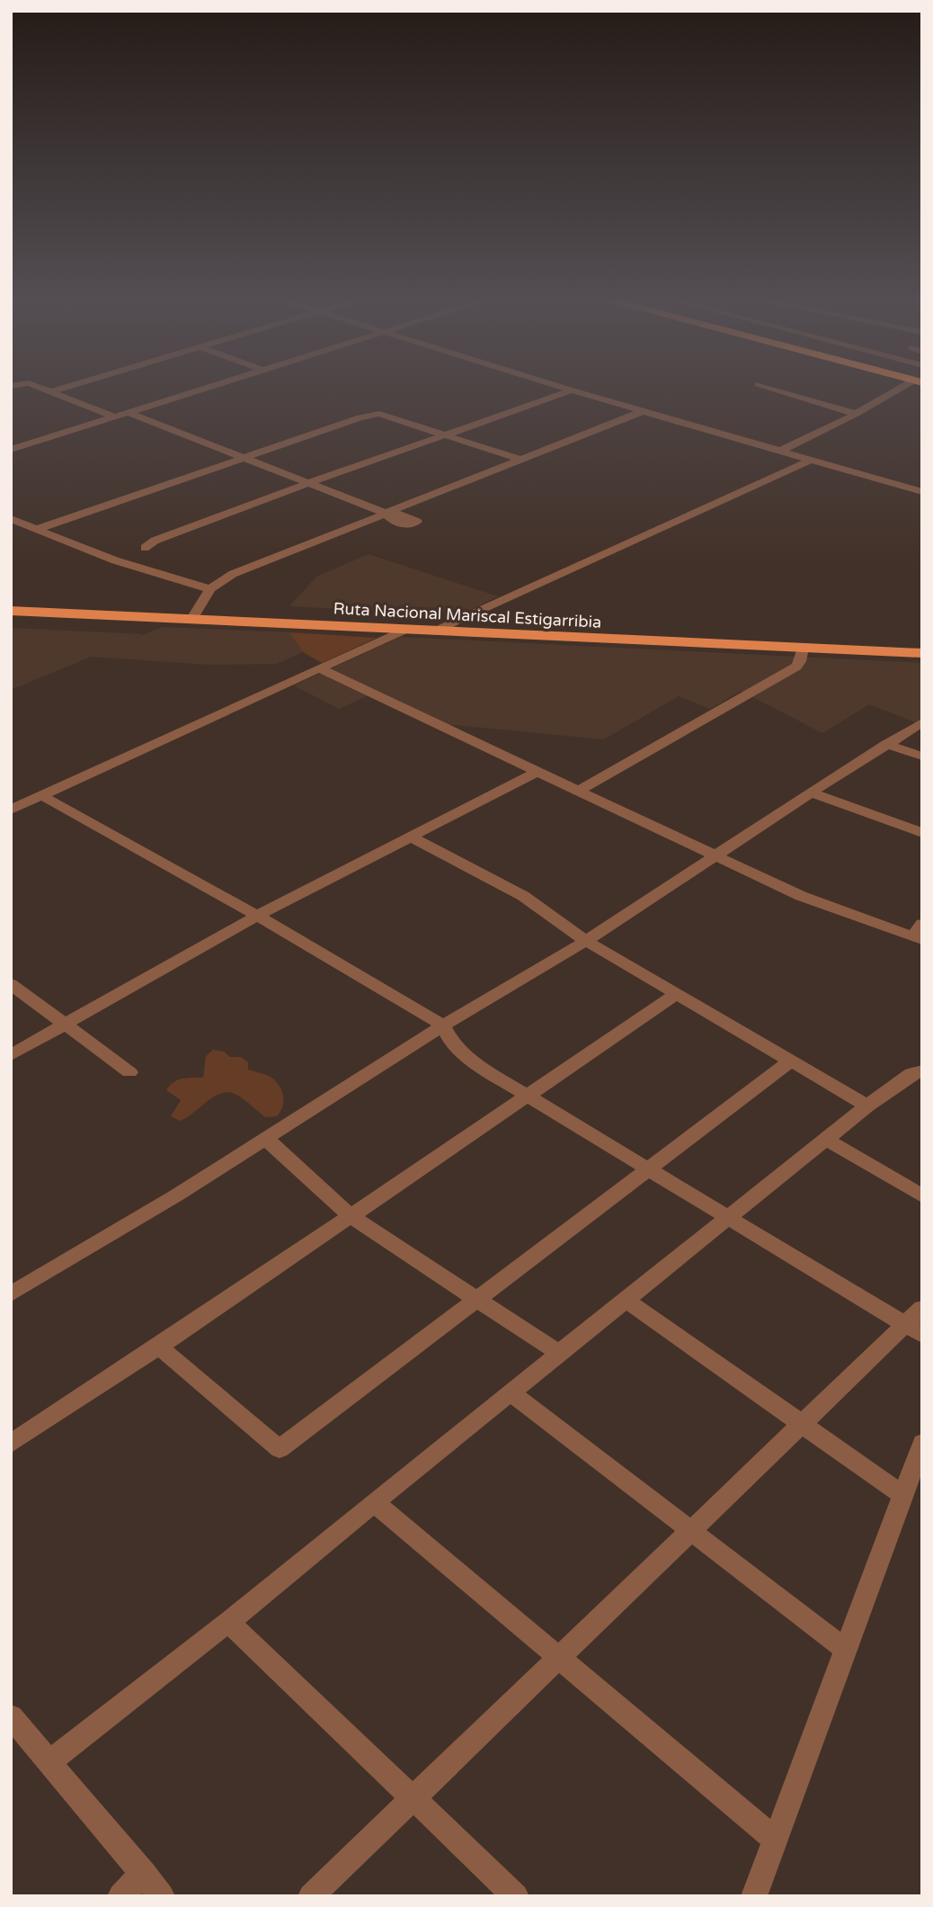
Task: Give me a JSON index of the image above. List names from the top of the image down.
{
  "streets": {
    "main road": ["Ruta Nacional Mariscal Estigarribia"]
  }
}
